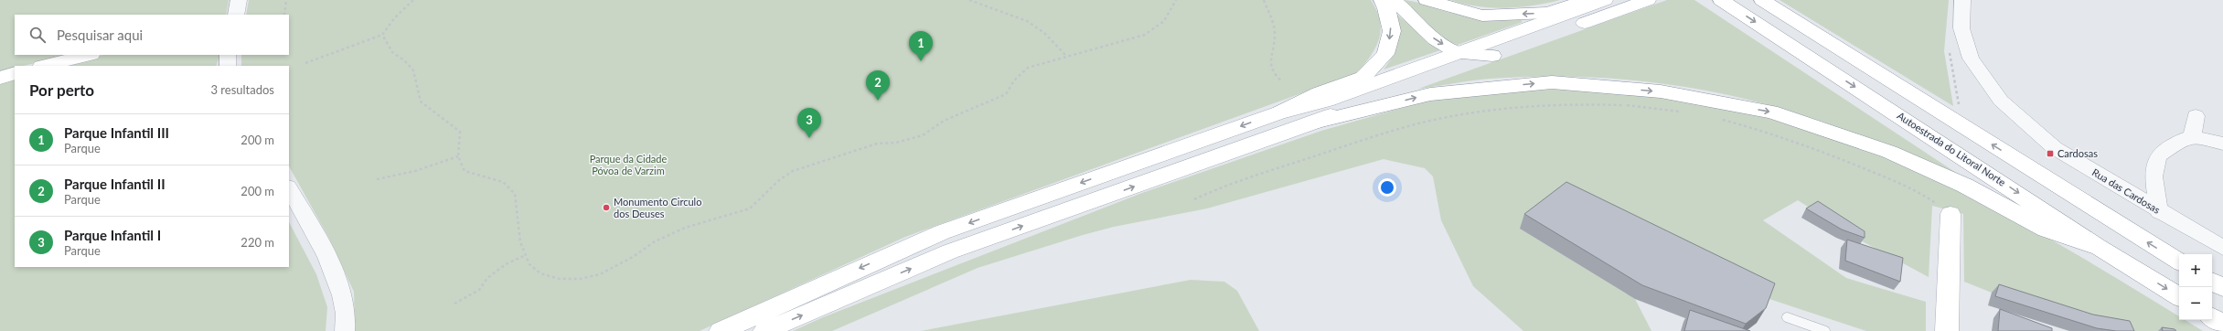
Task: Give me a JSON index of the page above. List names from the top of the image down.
{
  "streets": {
    "main road": ["Autoestrada do Litoral Norte"],
    "street": ["Rua das Cardosas"]
  },
  "parks": ["Parque da Cidade Póvoa de Varzim"],
  "places": {
    "transit": ["Cardosas"],
    "other": ["Monumento Circulo dos Deuses"]
  },
  "page": {
    "search": "Pesquisar aqui",
    "pins": ["1", "2", "3"],
    "heading": ["Por perto", "3 resultados"],
    "list": [
      {
        "mark": "1",
        "name": "Parque Infantil III",
        "note": "Parque",
        "value": "200 m"
      },
      {
        "mark": "2",
        "name": "Parque Infantil II",
        "note": "Parque",
        "value": "200 m"
      },
      {
        "mark": "3",
        "name": "Parque Infantil I",
        "note": "Parque",
        "value": "220 m"
      }
    ],
    "map_buttons": ["+", "−"]
  }
}
